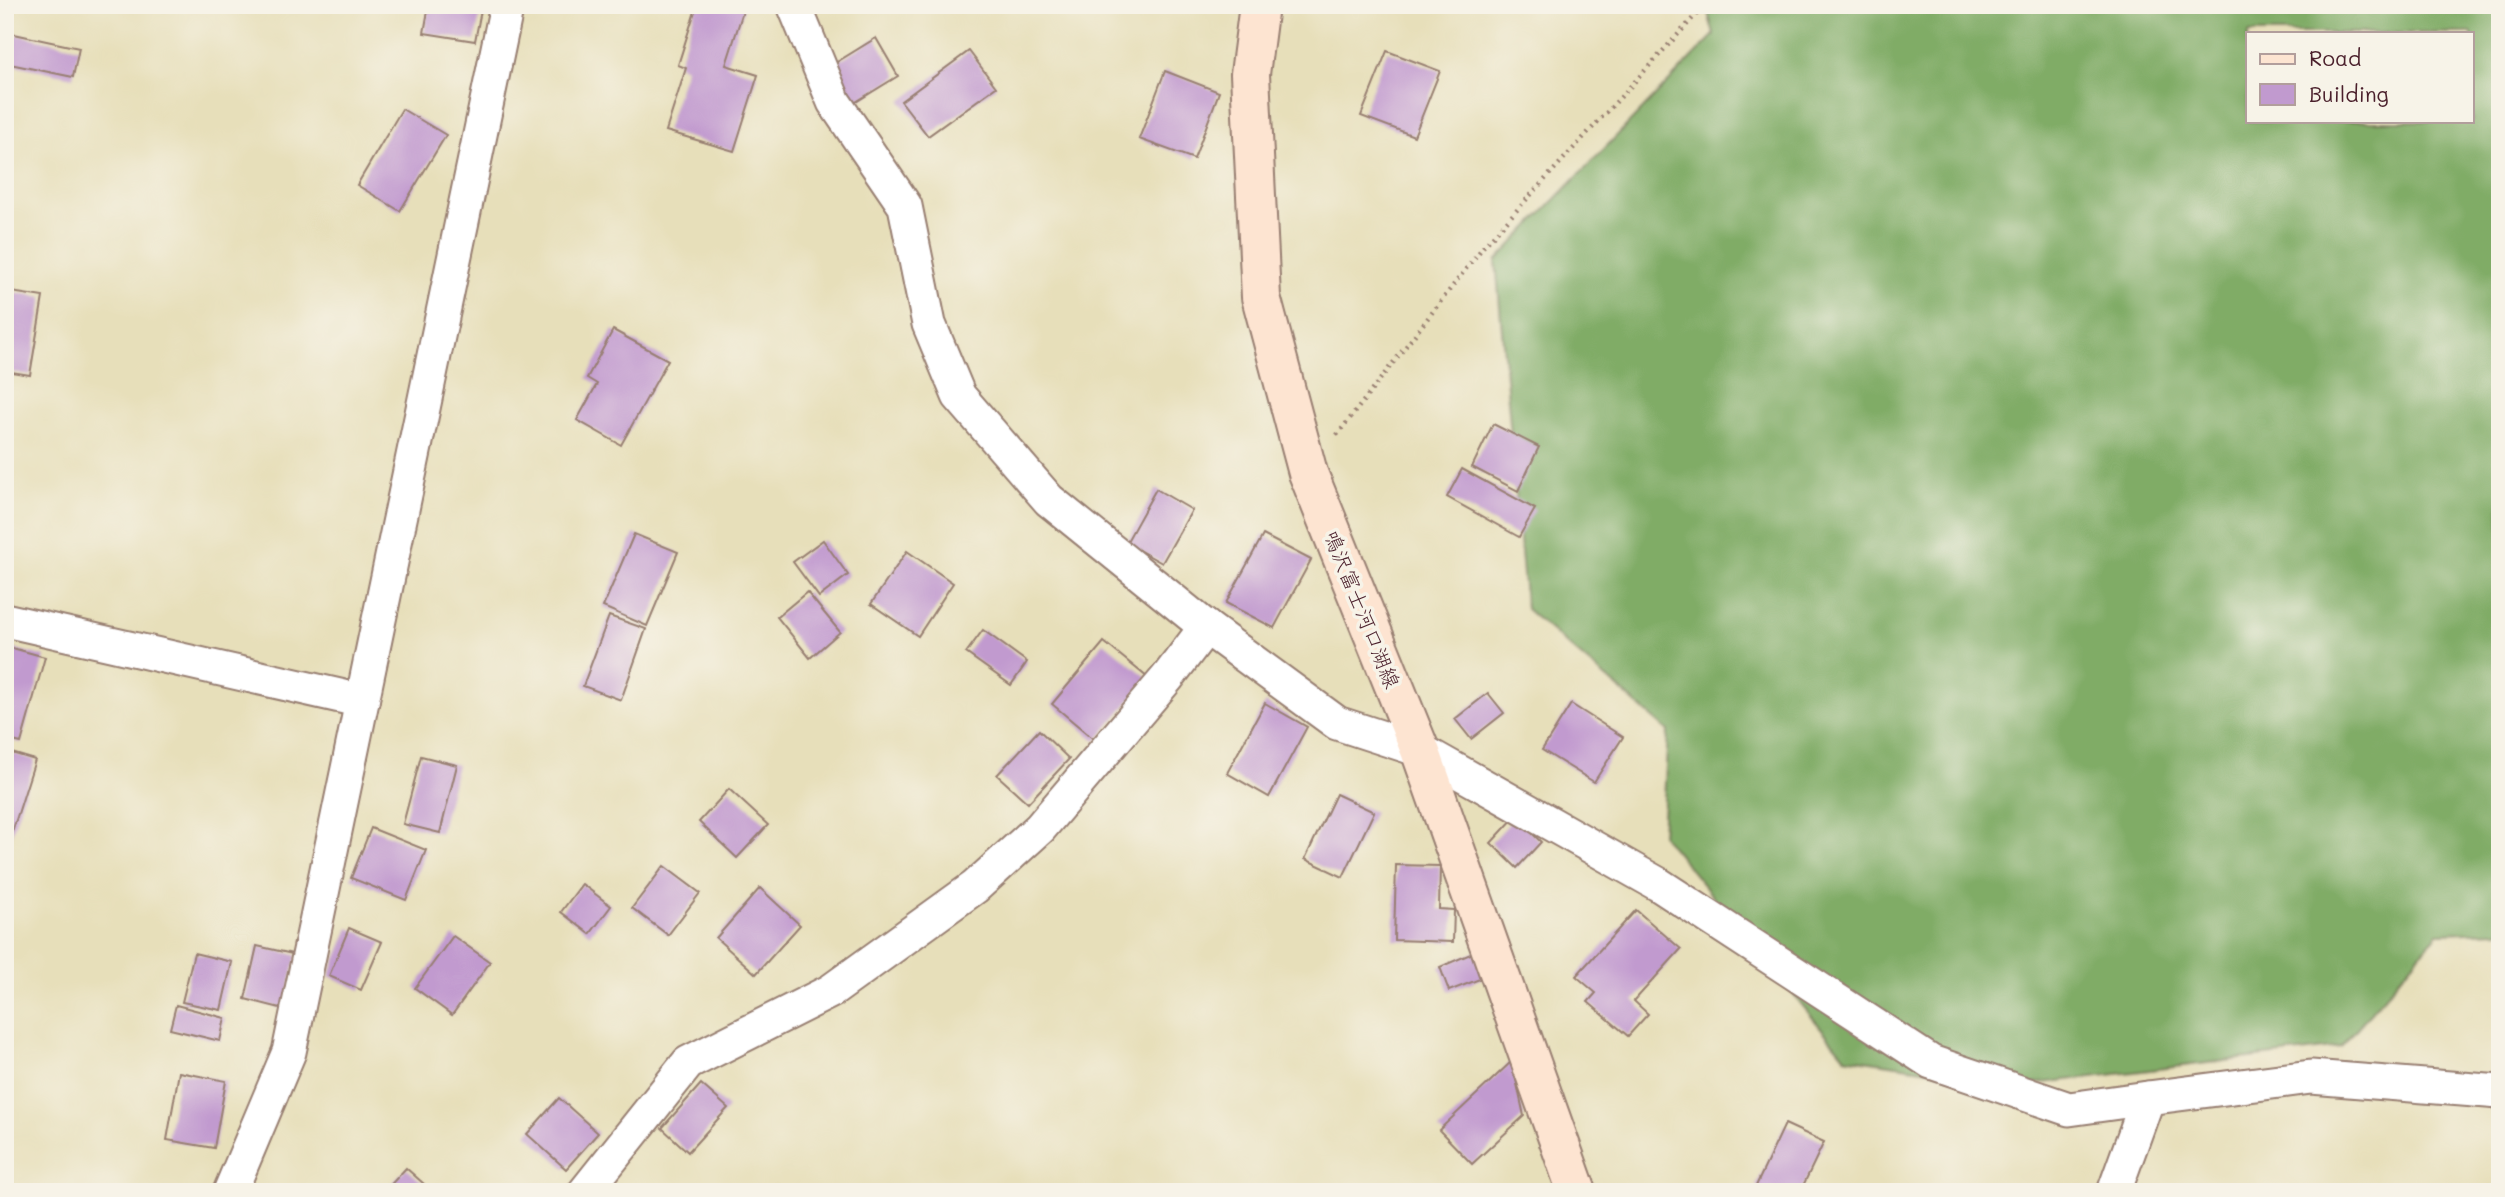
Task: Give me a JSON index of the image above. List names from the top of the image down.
{
  "streets": {
    "main road": ["鳴沢富士河口湖線"]
  },
  "legend": ["Road", "Building"]
}
